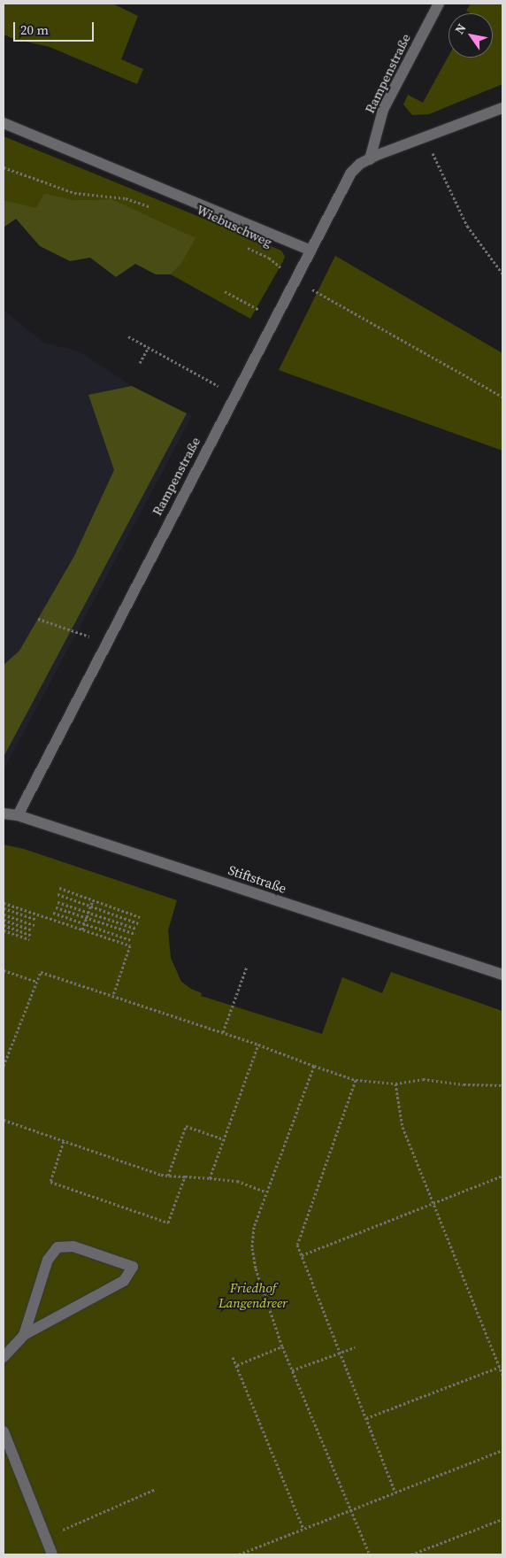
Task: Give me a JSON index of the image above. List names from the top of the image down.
{
  "streets": {
    "street": ["Rampenstraße", "Wiebuschweg", "Stiftstraße"]
  },
  "crossings": [
    ["Rampenstraße", "Wiebuschweg"],
    ["Rampenstraße", "Stiftstraße"]
  ],
  "parks": ["Friedhof Langendreer"],
  "scale_bar": "20 m",
  "north": "top left"
}
